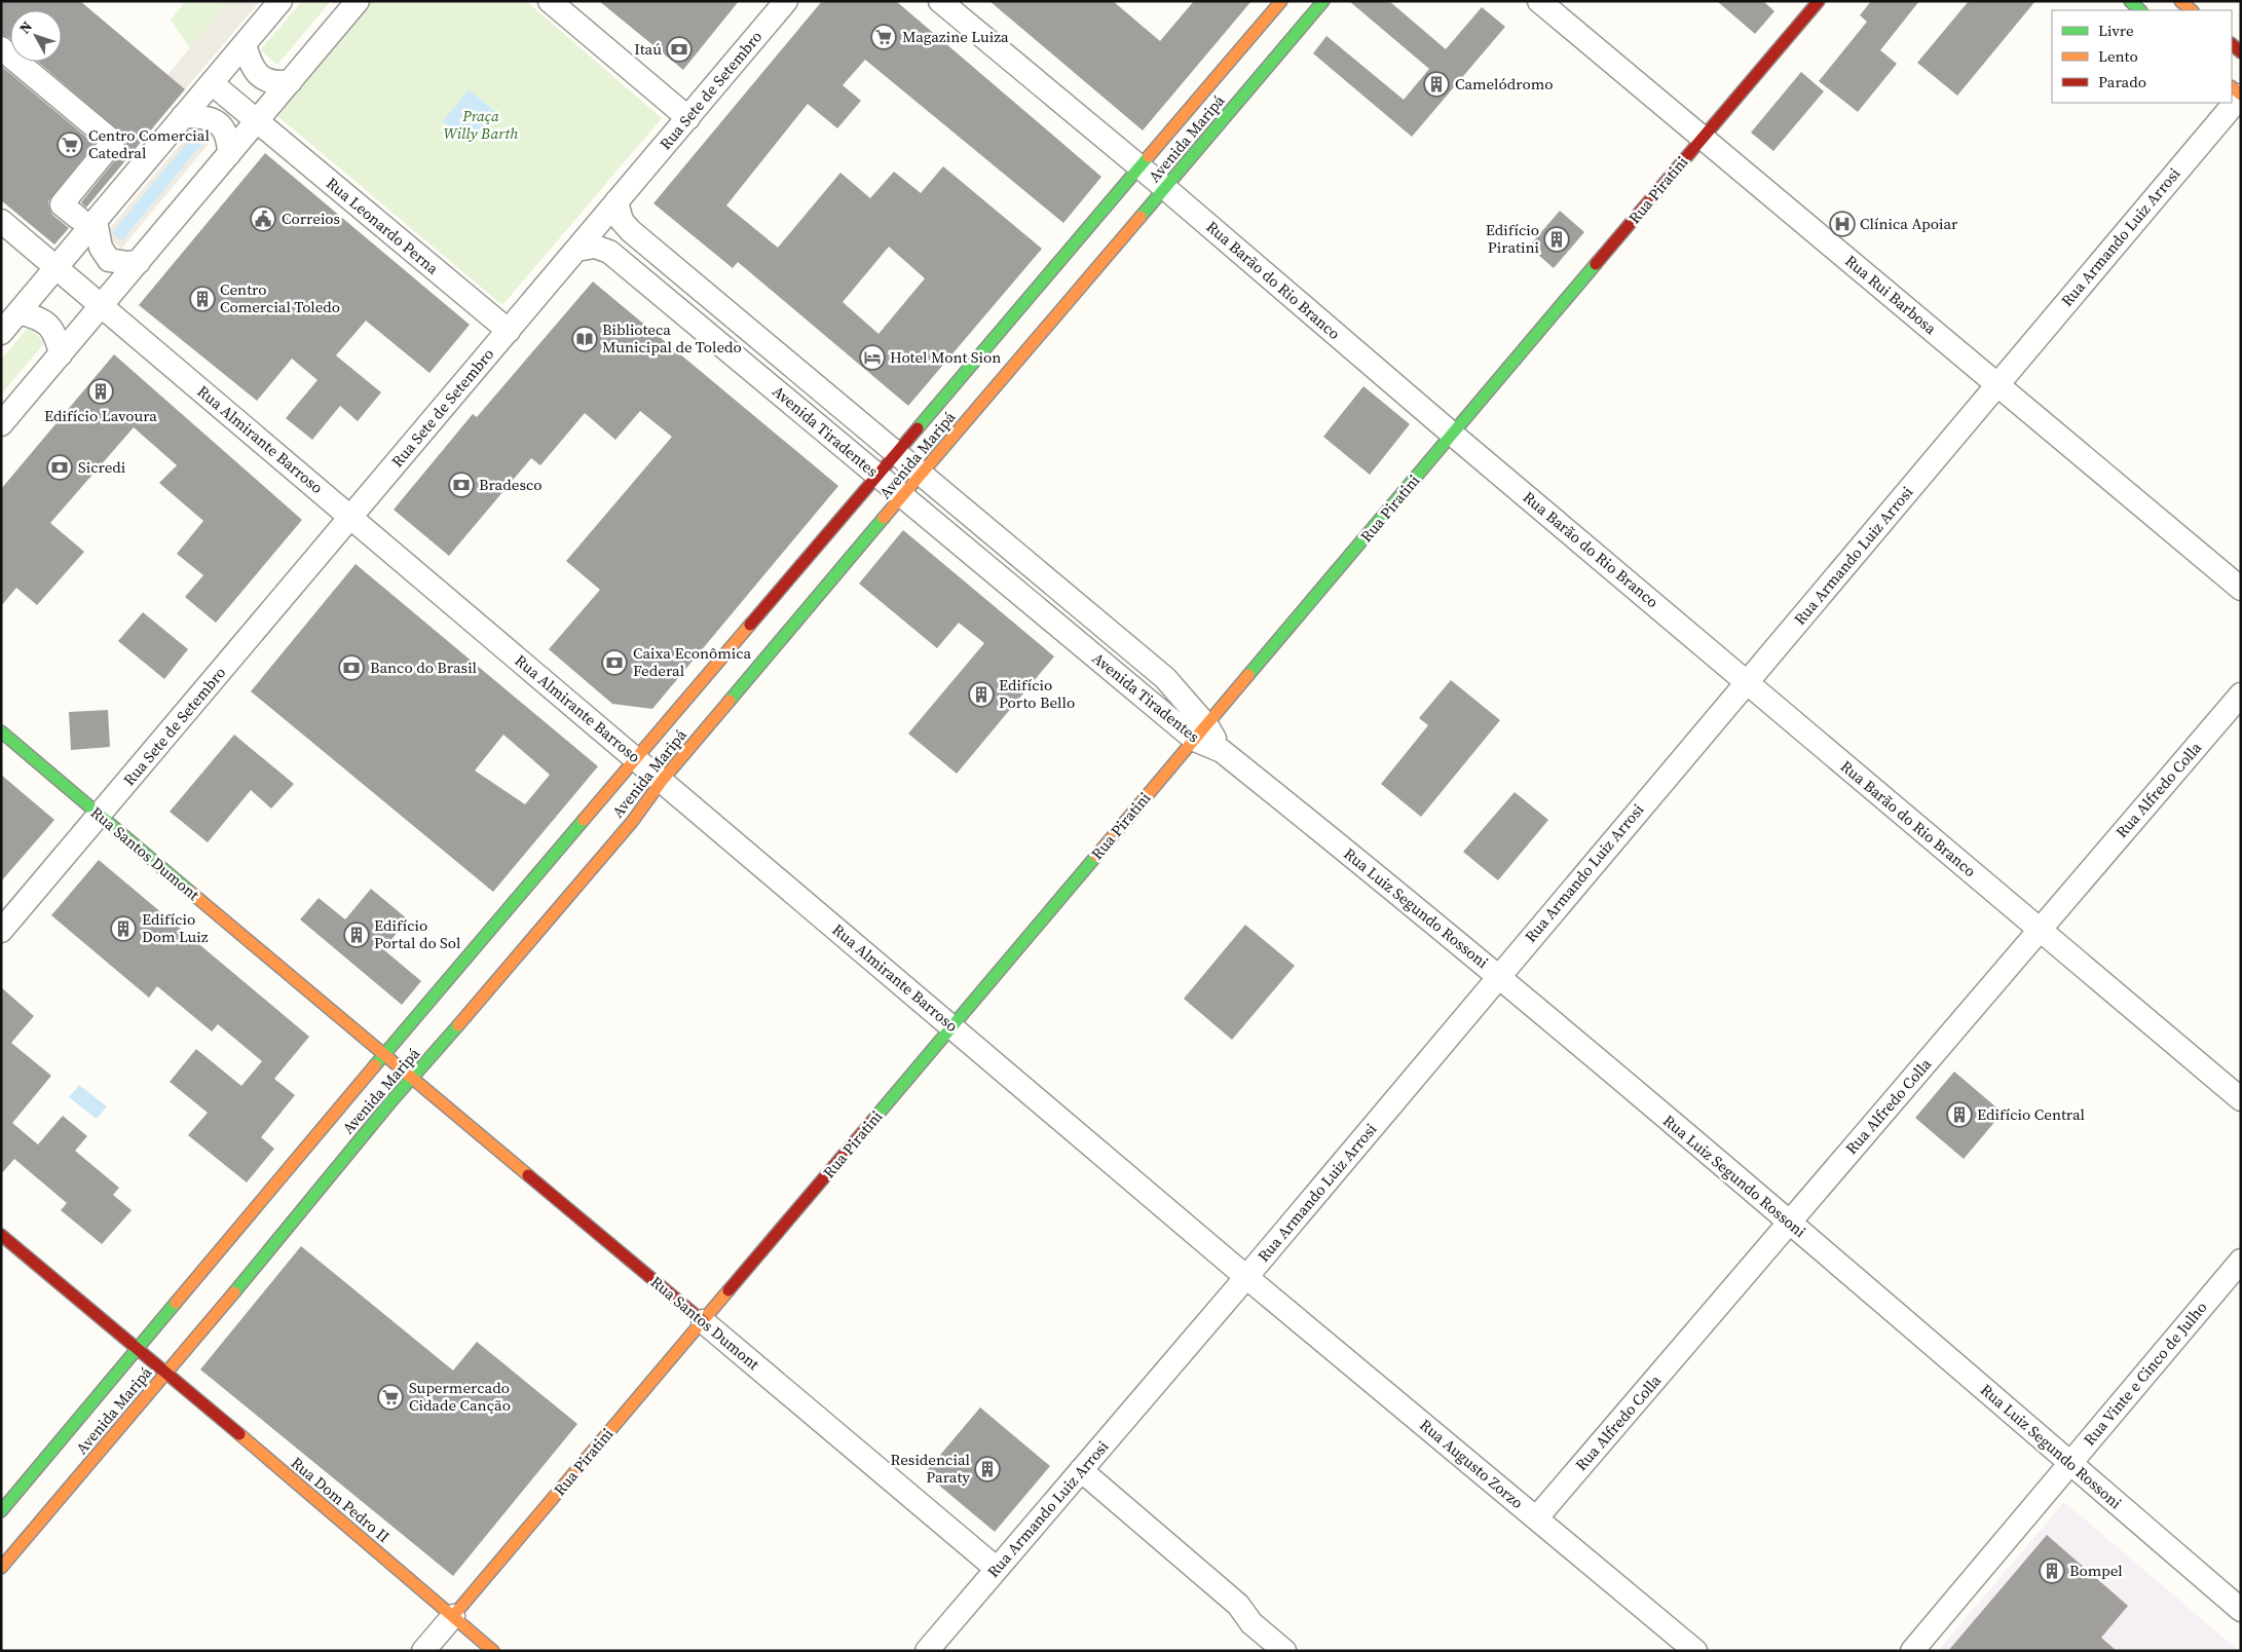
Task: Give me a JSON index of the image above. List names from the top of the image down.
{
  "streets": {
    "main road": [
      "Avenida Maripá",
      "Rua Piratini",
      "Rua Santos Dumont",
      "Rua Dom Pedro II"
    ],
    "street": [
      "Rua Sete de Setembro",
      "Rua Leonardo Perna",
      "Rua Armando Luiz Arrosi",
      "Rua Barão do Rio Branco",
      "Rua Rui Barbosa",
      "Avenida Tiradentes",
      "Rua Almirante Barroso",
      "Rua Alfredo Colla",
      "Rua Luiz Segundo Rossoni",
      "Rua Vinte e Cinco de Julho",
      "Rua Augusto Zorzo"
    ]
  },
  "crossings": [
    ["Rua Sete de Setembro", "Rua Leonardo Perna"],
    ["Rua Sete de Setembro", "Avenida Tiradentes"],
    ["Rua Sete de Setembro", "Rua Almirante Barroso"],
    ["Rua Sete de Setembro", "Rua Santos Dumont"],
    ["Avenida Maripá", "Rua Barão do Rio Branco"],
    ["Avenida Maripá", "Avenida Tiradentes"],
    ["Avenida Maripá", "Rua Almirante Barroso"],
    ["Avenida Maripá", "Rua Santos Dumont"],
    ["Avenida Maripá", "Rua Dom Pedro II"],
    ["Rua Piratini", "Rua Barão do Rio Branco"],
    ["Rua Piratini", "Rua Rui Barbosa"],
    ["Rua Piratini", "Avenida Tiradentes"],
    ["Rua Piratini", "Rua Almirante Barroso"],
    ["Rua Piratini", "Rua Santos Dumont"],
    ["Rua Piratini", "Rua Dom Pedro II"],
    ["Rua Armando Luiz Arrosi", "Rua Barão do Rio Branco"],
    ["Rua Armando Luiz Arrosi", "Rua Rui Barbosa"],
    ["Rua Armando Luiz Arrosi", "Rua Almirante Barroso"],
    ["Rua Armando Luiz Arrosi", "Rua Santos Dumont"],
    ["Rua Armando Luiz Arrosi", "Rua Luiz Segundo Rossoni"],
    ["Rua Armando Luiz Arrosi", "Rua Augusto Zorzo"],
    ["Rua Barão do Rio Branco", "Rua Alfredo Colla"],
    ["Avenida Tiradentes", "Rua Luiz Segundo Rossoni"],
    ["Rua Almirante Barroso", "Rua Augusto Zorzo"],
    ["Rua Alfredo Colla", "Rua Luiz Segundo Rossoni"],
    ["Rua Alfredo Colla", "Rua Augusto Zorzo"],
    ["Rua Luiz Segundo Rossoni", "Rua Vinte e Cinco de Julho"]
  ],
  "parks": ["Praça Willy Barth"],
  "places": {
    "supermarket": ["Magazine Luiza", "Centro Comercial Catedral", "Supermercado Cidade Canção"],
    "bank": [
      "Itaú",
      "Sicredi",
      "Bradesco",
      "Caixa Econômica Federal",
      "Banco do Brasil"
    ],
    "building": [
      "Camelódromo",
      "Edifício Piratini",
      "Centro Comercial Toledo",
      "Edifício Lavoura",
      "Edifício Porto Bello",
      "Edifício Dom Luiz",
      "Edifício Portal do Sol",
      "Edifício Central",
      "Residencial Paraty",
      "Bompel"
    ],
    "public building": ["Correios"],
    "hospital": ["Clínica Apoiar"],
    "library": ["Biblioteca Municipal de Toledo"],
    "hotel": ["Hotel Mont Sion"]
  },
  "legend": ["Livre", "Lento", "Parado"],
  "north": "top left"
}
